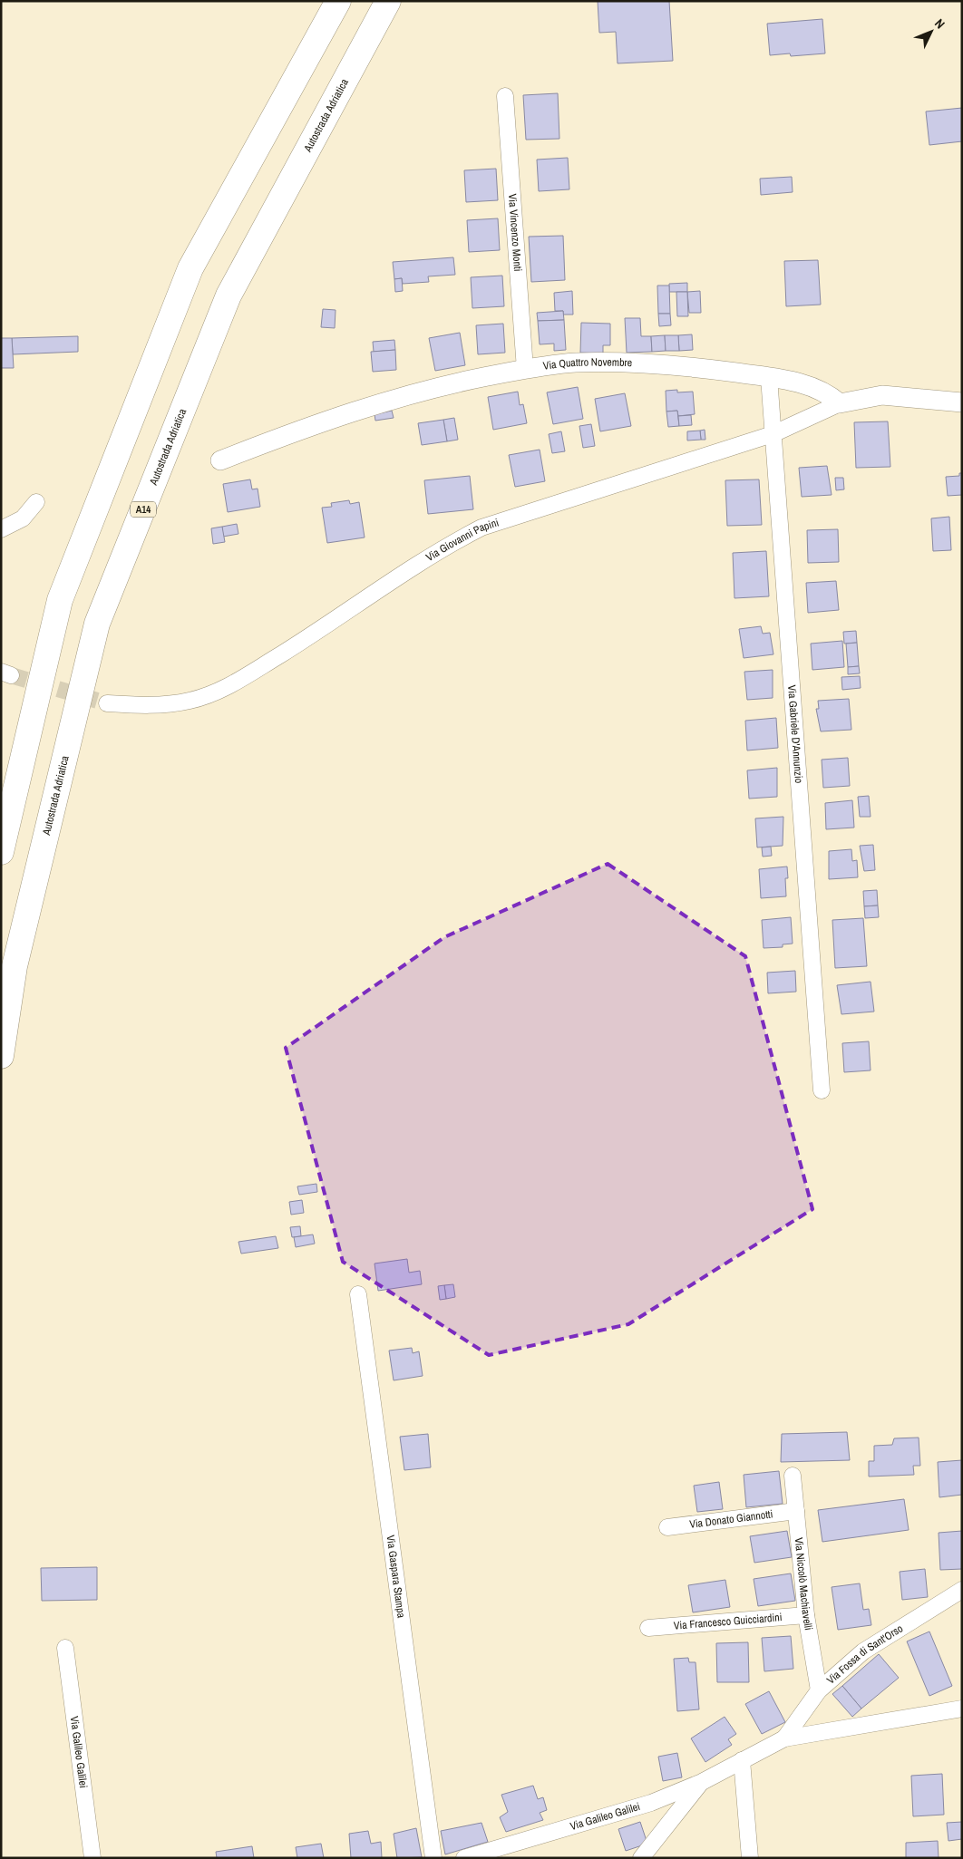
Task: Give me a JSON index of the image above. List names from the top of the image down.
{
  "streets": {
    "highway": ["Autostrada Adriatica", "A14"],
    "street": [
      "Via Vincenzo Monti",
      "Via Quattro Novembre",
      "Via Giovanni Papini",
      "Via Gabriele D'Annunzio",
      "Via Donato Giannotti",
      "Via Gaspara Stampa",
      "Via Niccolò Machiavelli",
      "Via Francesco Guicciardini",
      "Via Fossa di Sant'Orso",
      "Via Galileo Galilei"
    ]
  },
  "crossings": [
    ["Via Vincenzo Monti", "Via Quattro Novembre"],
    ["Via Quattro Novembre", "Via Giovanni Papini"],
    ["Via Quattro Novembre", "Via Gabriele D'Annunzio"],
    ["Via Giovanni Papini", "Via Gabriele D'Annunzio"],
    ["Via Donato Giannotti", "Via Niccolò Machiavelli"],
    ["Via Niccolò Machiavelli", "Via Francesco Guicciardini"],
    ["Via Niccolò Machiavelli", "Via Fossa di Sant'Orso"],
    ["Via Fossa di Sant'Orso", "Via Galileo Galilei"]
  ],
  "north": "top right"
}
